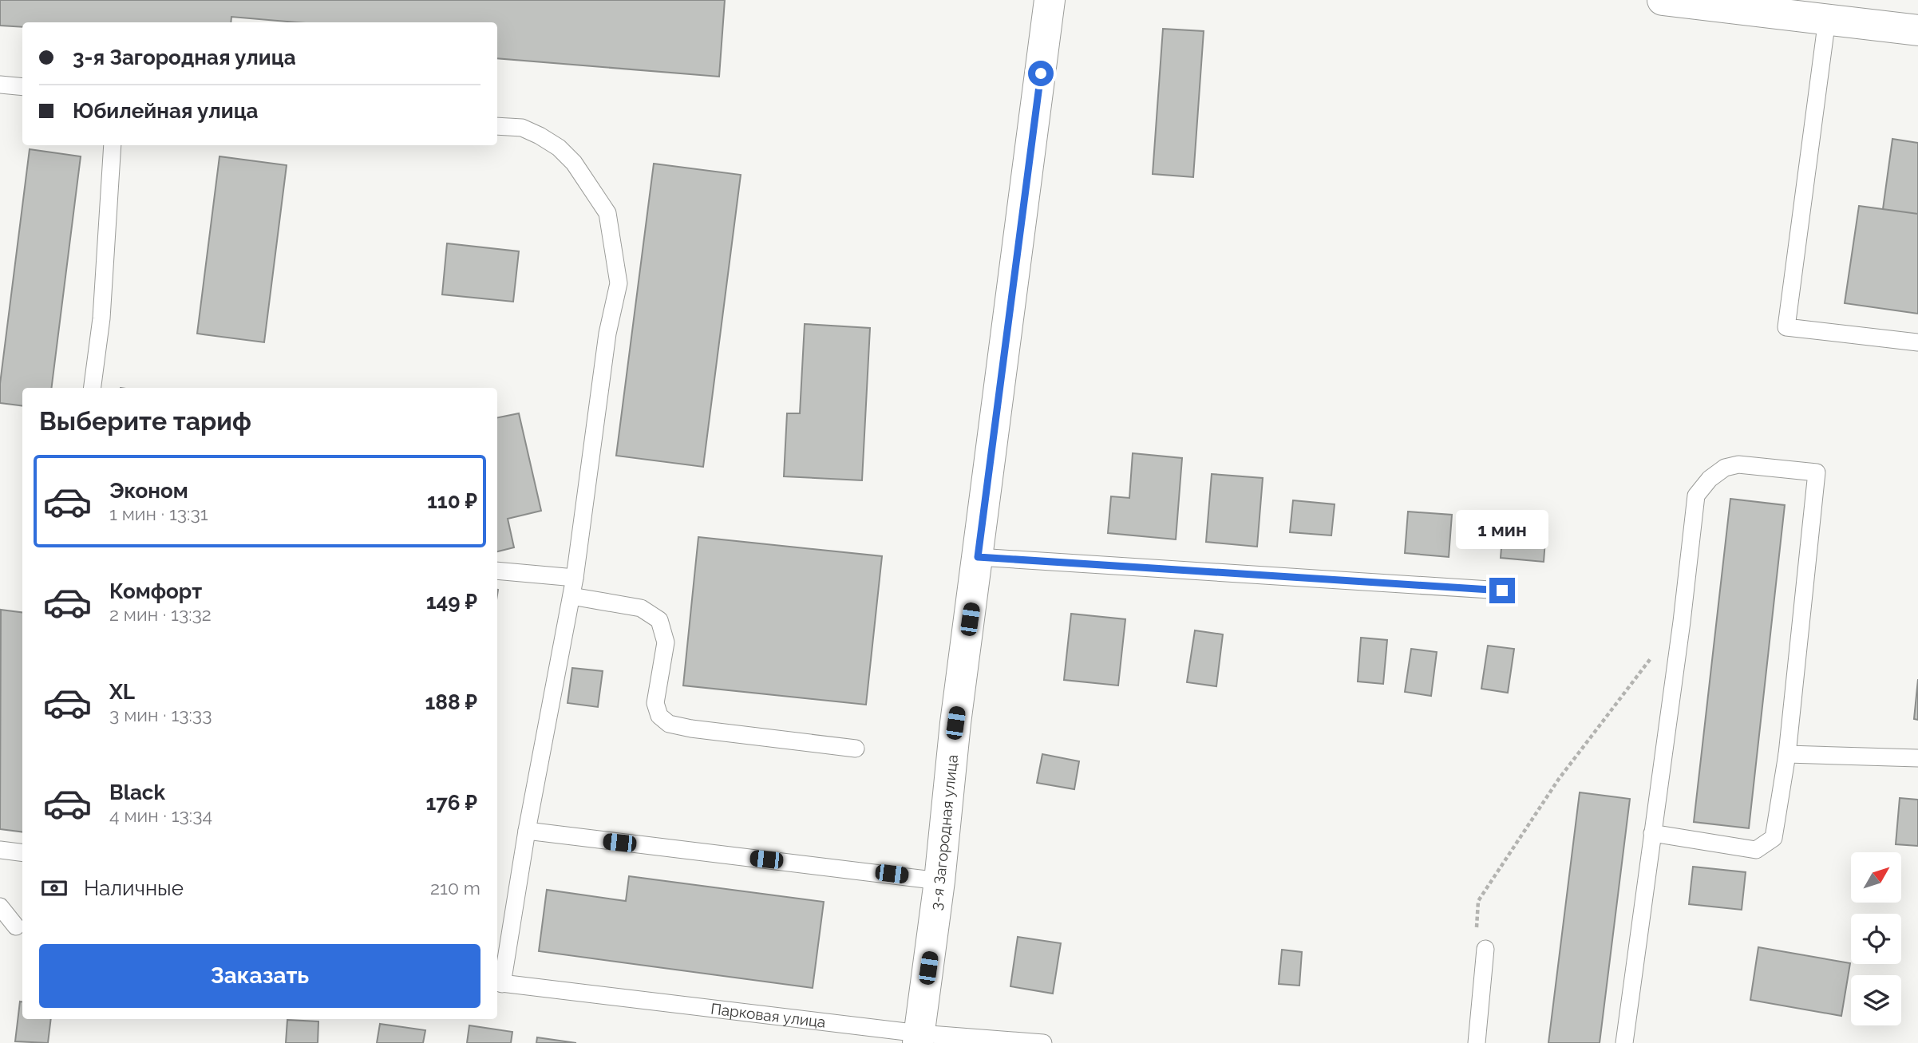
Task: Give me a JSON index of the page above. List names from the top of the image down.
{
  "streets": {
    "main road": ["3-я Загородная улица"],
    "lane": ["Парковая улица"]
  },
  "crossings": [
    ["3-я Загородная улица", "Парковая улица"]
  ],
  "north": "top right",
  "page": {
    "banner": ["3-я Загородная улица", "Юбилейная улица"],
    "heading": "Выберите тариф",
    "list": [
      {
        "name": "Эконом",
        "note": "1 мин · 13:31",
        "value": "110 ₽"
      },
      {
        "name": "Комфорт",
        "note": "2 мин · 13:32",
        "value": "149 ₽"
      },
      {
        "name": "XL",
        "note": "3 мин · 13:33",
        "value": "188 ₽"
      },
      {
        "name": "Black",
        "note": "4 мин · 13:34",
        "value": "176 ₽"
      }
    ],
    "bubble": "1 мин",
    "pay": ["Наличные", "210 m"],
    "buttons": "Заказать"
  }
}
